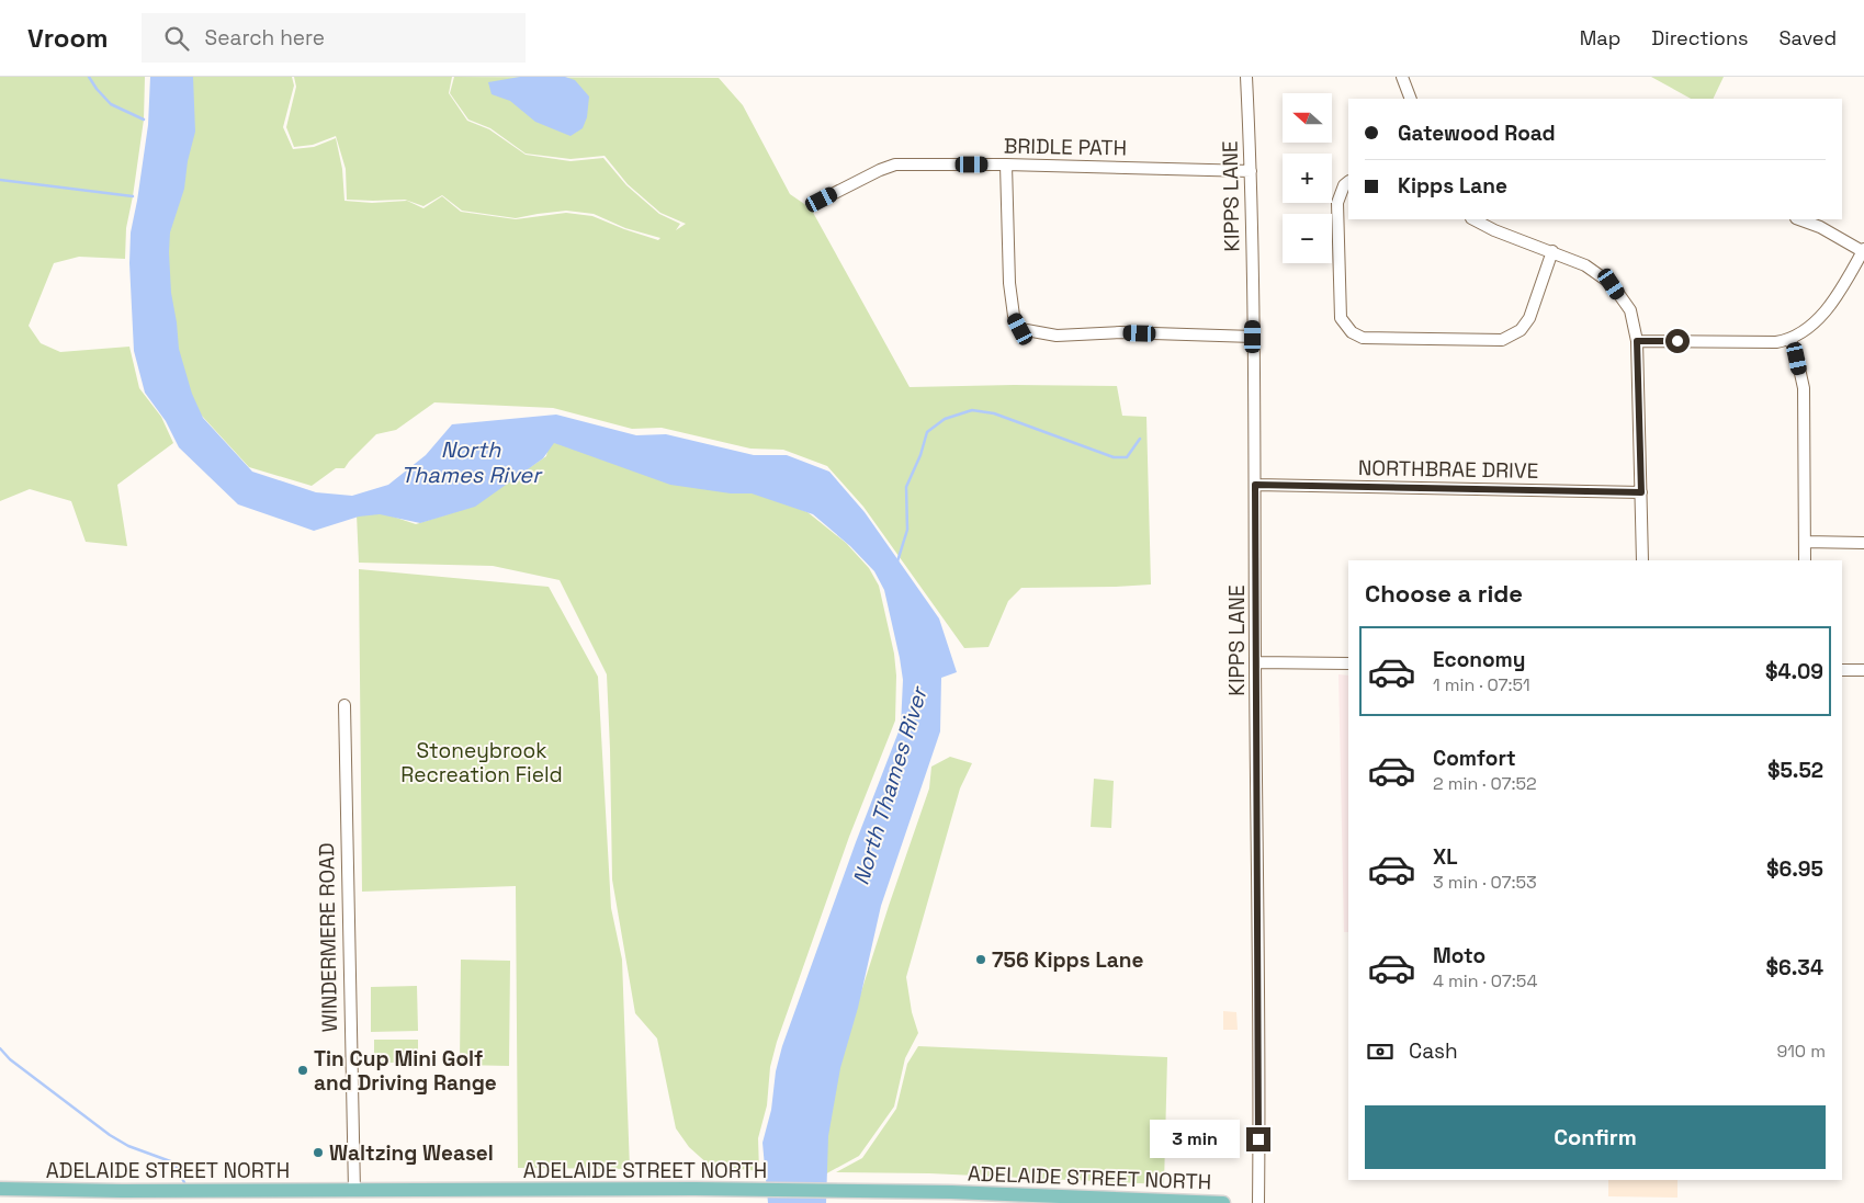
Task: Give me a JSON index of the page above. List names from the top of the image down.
{
  "streets": {
    "main road": ["ADELAIDE STREET NORTH"],
    "street": [
      "BRIDLE PATH",
      "KIPPS LANE",
      "NORTHBRAE DRIVE",
      "WINDERMERE ROAD"
    ]
  },
  "crossings": [
    ["BRIDLE PATH", "KIPPS LANE"],
    ["KIPPS LANE", "NORTHBRAE DRIVE"],
    ["WINDERMERE ROAD", "ADELAIDE STREET NORTH"]
  ],
  "water": ["North Thames River"],
  "parks": ["Stoneybrook Recreation Field"],
  "places": ["756 Kipps Lane", "Tin Cup Mini Golf and Driving Range", "Waltzing Weasel"],
  "north": "left",
  "page": {
    "header": "Vroom",
    "search": "Search here",
    "nav": ["Map", "Directions", "Saved"],
    "map_buttons": ["+", "−"],
    "banner": ["Gatewood Road", "Kipps Lane"],
    "heading": "Choose a ride",
    "list": [
      {
        "name": "Economy",
        "note": "1 min · 07:51",
        "value": "$4.09"
      },
      {
        "name": "Comfort",
        "note": "2 min · 07:52",
        "value": "$5.52"
      },
      {
        "name": "XL",
        "note": "3 min · 07:53",
        "value": "$6.95"
      },
      {
        "name": "Moto",
        "note": "4 min · 07:54",
        "value": "$6.34"
      }
    ],
    "pay": ["Cash", "910 m"],
    "buttons": "Confirm",
    "bubble": "3 min"
  }
}
